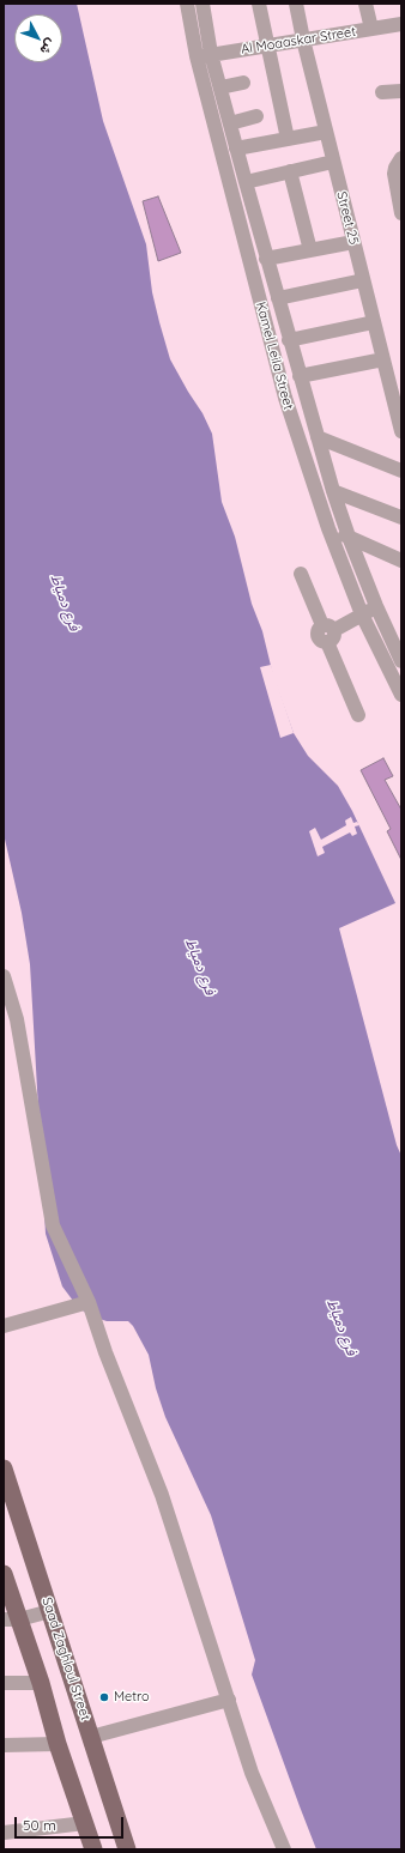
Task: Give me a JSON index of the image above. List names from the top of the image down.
{
  "streets": {
    "main road": ["Saad Zaghloul Street"],
    "street": ["Al Moaaskar Street", "Street 25", "Kamel Leila Street"]
  },
  "crossings": [
    ["Al Moaaskar Street", "Street 25"],
    ["Al Moaaskar Street", "Kamel Leila Street"]
  ],
  "water": ["فرع دمياط"],
  "places": ["Metro"],
  "scale_bar": "50 m",
  "north": "bottom right"
}
